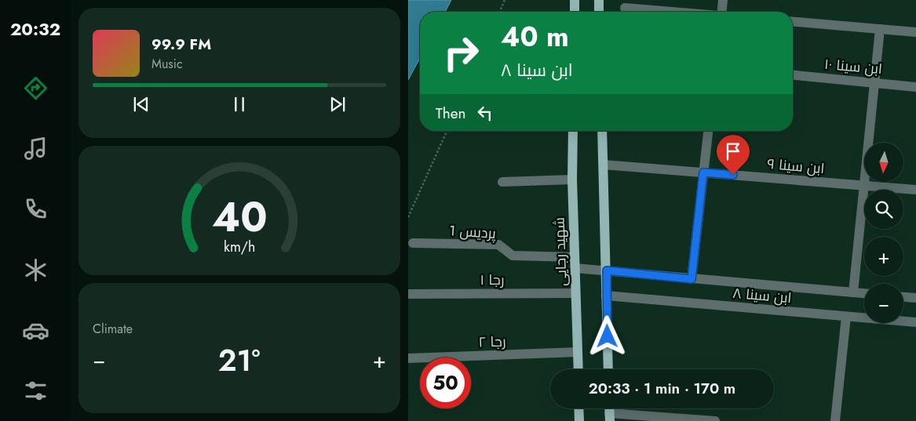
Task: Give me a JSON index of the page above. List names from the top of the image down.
{
  "streets": {
    "main road": ["شهید رجایی"],
    "street": [
      "ابن سینا ۱۰",
      "ابن سینا ۹",
      "پردیس 1",
      "رجا ۱",
      "ابن سینا ۸",
      "رجا ۲"
    ]
  },
  "crossings": [
    ["پردیس 1", "شهید رجایی"],
    ["شهید رجایی", "رجا ۱"],
    ["شهید رجایی", "ابن سینا ۸"],
    ["شهید رجایی", "رجا ۲"]
  ],
  "north": "bottom",
  "page": {
    "tabs": "20:32",
    "turn": ["40 m", "ابن سینا ۸"],
    "song": ["99.9 FM", "Music"],
    "then": "Then",
    "map_buttons": ["+", "−"],
    "tile": "Climate",
    "heat": ["−", "21°", "+"],
    "limit": "50",
    "trip": "20:33 · 1 min · 170 m",
    "gauge": ["40", "km/h"]
  }
}
